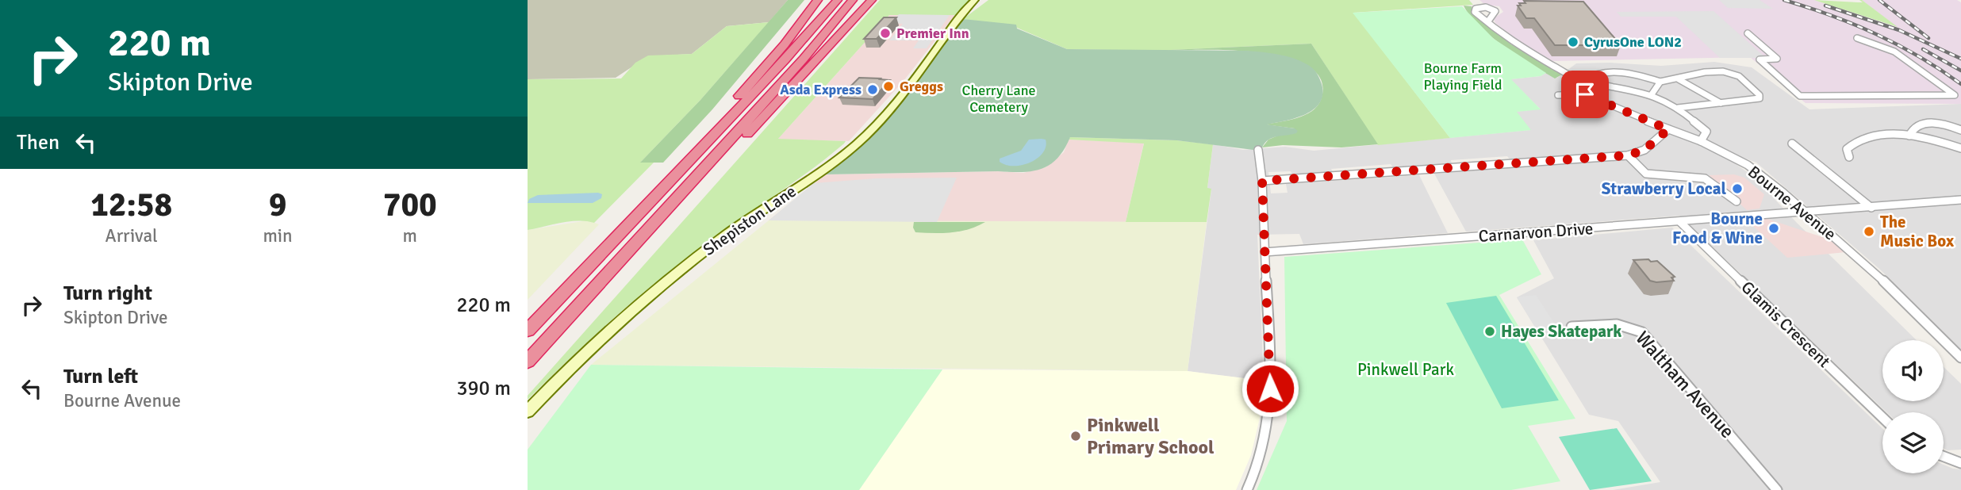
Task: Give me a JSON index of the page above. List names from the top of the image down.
{
  "streets": {
    "street": [
      "Bourne Avenue",
      "Shepiston Lane",
      "Carnarvon Drive",
      "Glamis Crescent",
      "Waltham Avenue"
    ]
  },
  "crossings": [
    ["Bourne Avenue", "Carnarvon Drive"],
    ["Carnarvon Drive", "Glamis Crescent"]
  ],
  "parks": ["Bourne Farm Playing Field", "Cherry Lane Cemetery", "Pinkwell Park"],
  "places": [
    "Premier Inn",
    "CyrusOne LON2",
    "Greggs",
    "Asda Express",
    "Strawberry Local",
    "Bourne Food & Wine",
    "The Music Box",
    "Hayes Skatepark",
    "Pinkwell Primary School"
  ],
  "page": {
    "turn": ["220 m", "Skipton Drive"],
    "then": "Then",
    "eta": [
      "12:58",
      "Arrival",
      "9",
      "min",
      "700",
      "m"
    ],
    "list": [
      {
        "name": "Turn right",
        "note": "Skipton Drive",
        "value": "220 m"
      },
      {
        "name": "Turn left",
        "note": "Bourne Avenue",
        "value": "390 m"
      }
    ]
  }
}
